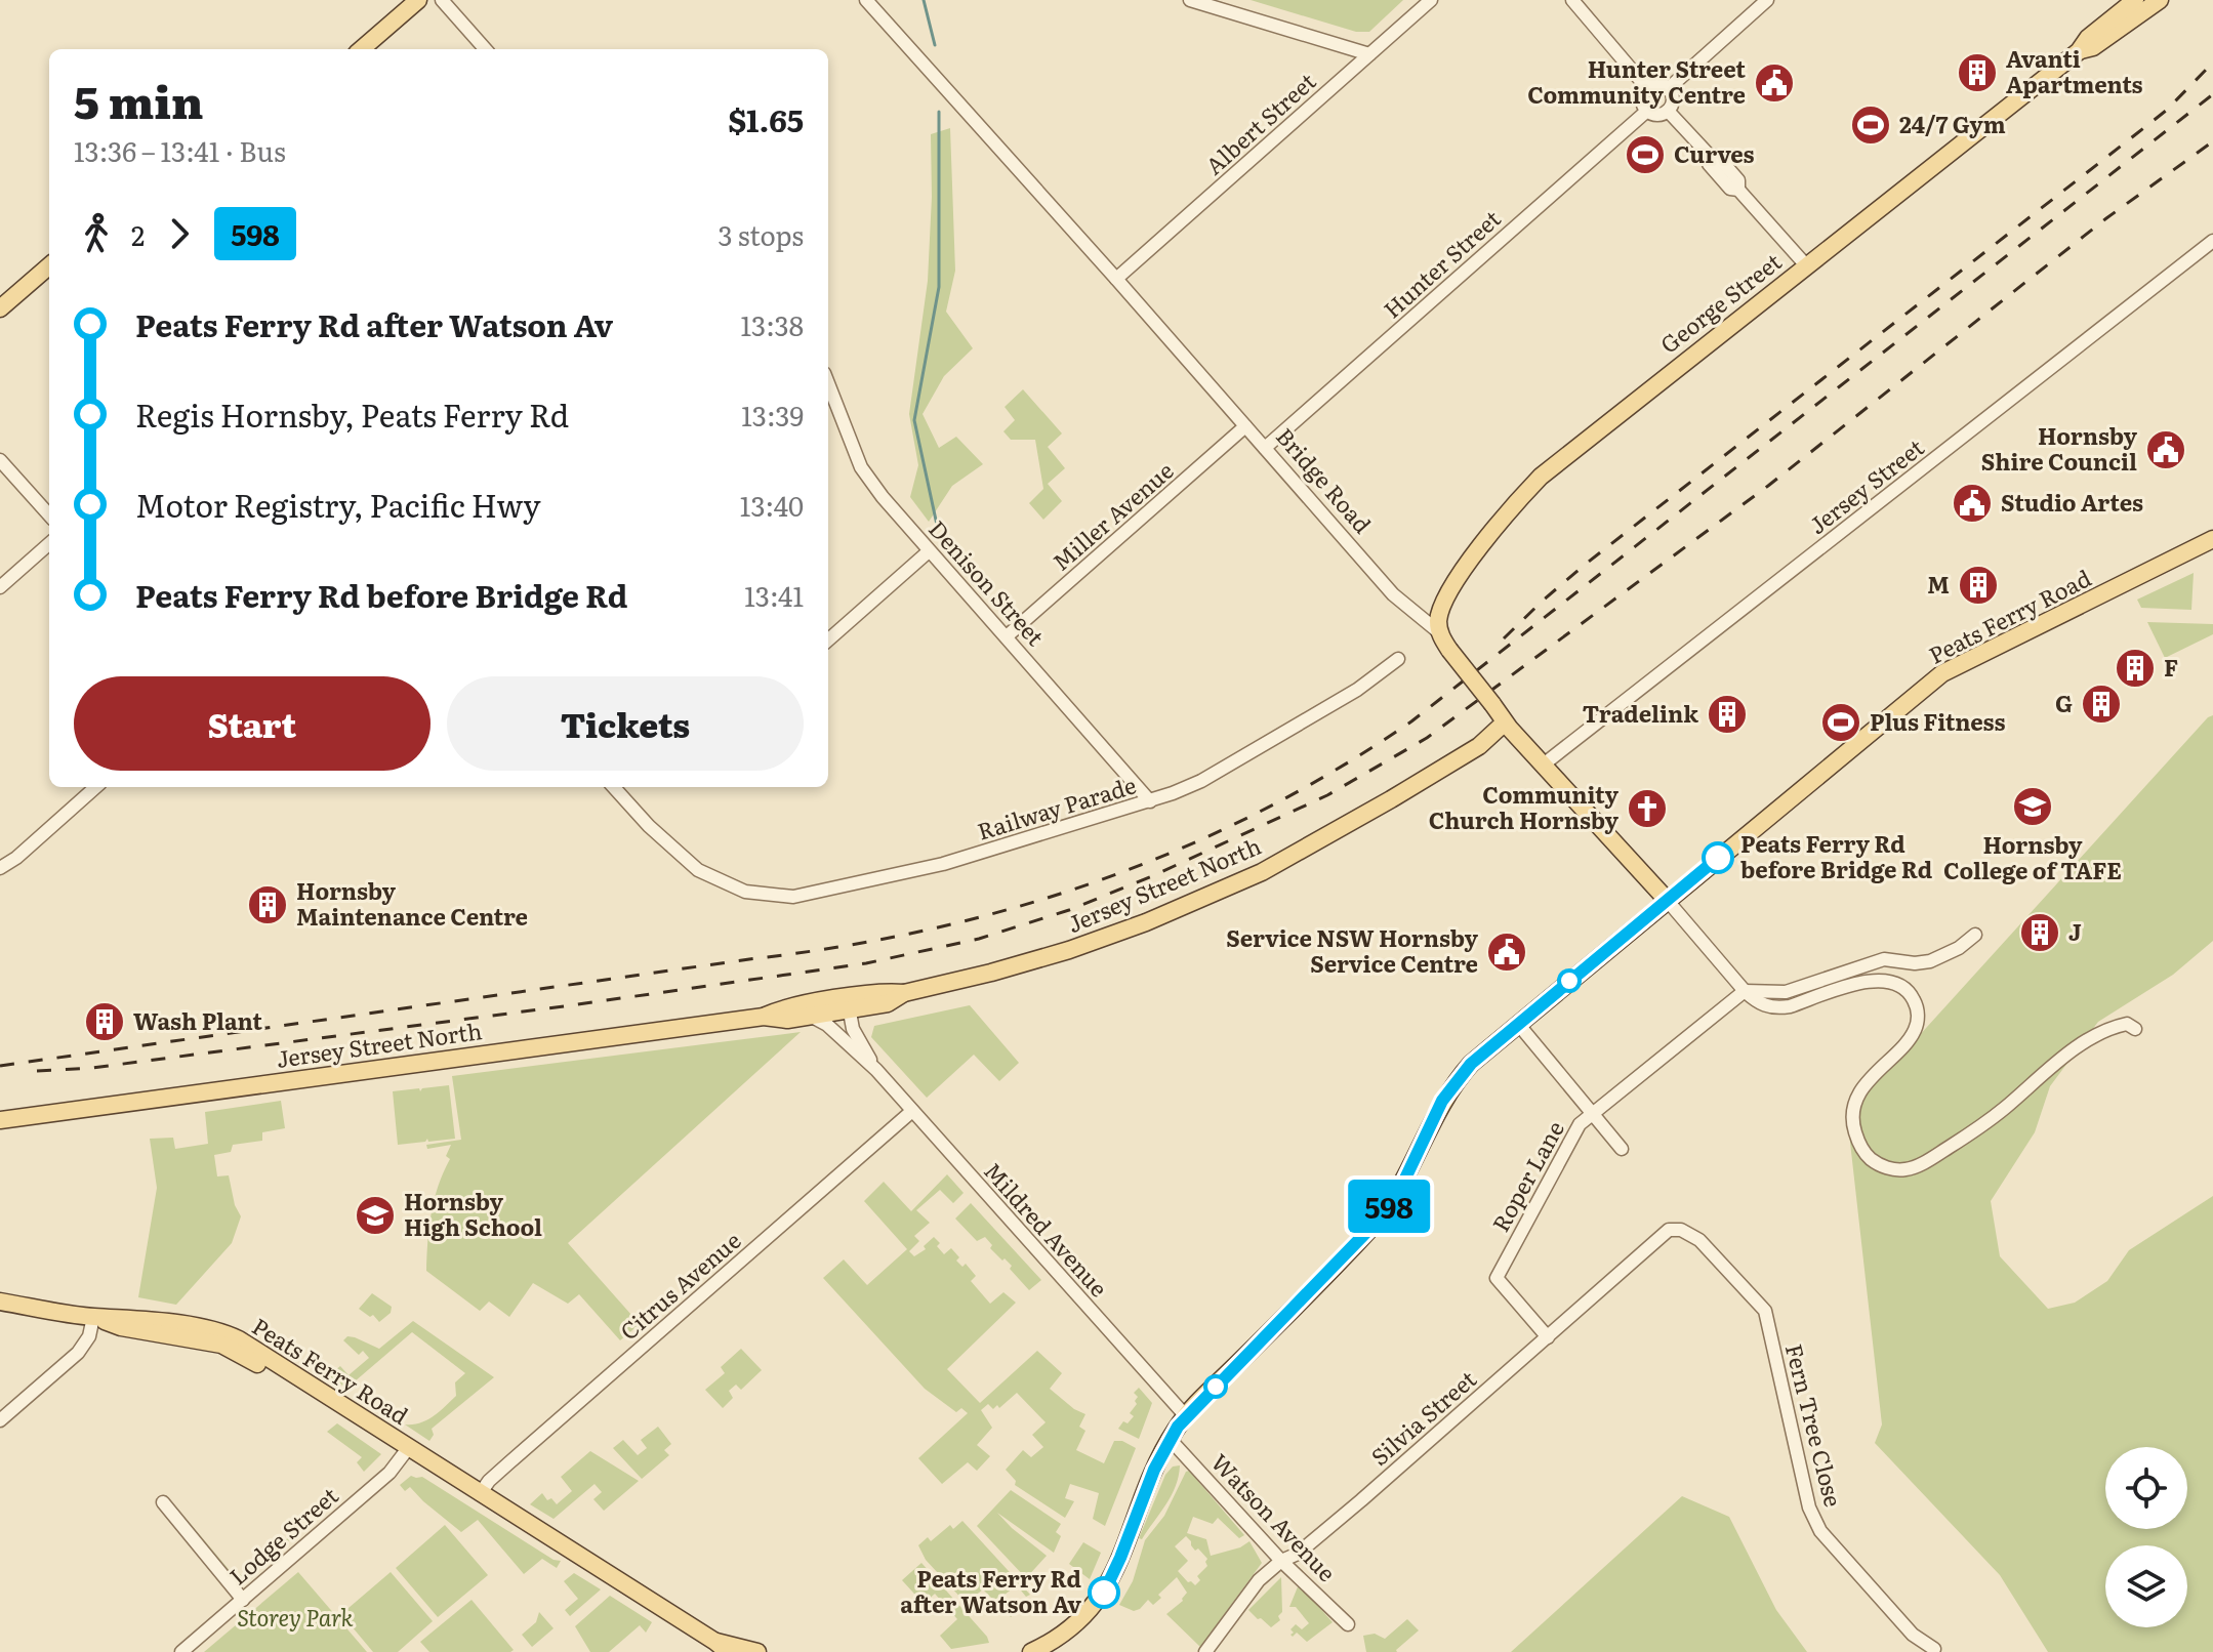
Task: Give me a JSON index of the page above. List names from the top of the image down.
{
  "streets": {
    "main road": [
      "George Street",
      "Bridge Road",
      "Peats Ferry Road",
      "Jersey Street North"
    ],
    "street": [
      "Albert Street",
      "Hunter Street",
      "Jersey Street",
      "Miller Avenue",
      "Denison Street",
      "Railway Parade",
      "Roper Lane",
      "Mildred Avenue",
      "Citrus Avenue",
      "Silvia Street",
      "Fern Tree Close",
      "Watson Avenue",
      "Lodge Street"
    ]
  },
  "crossings": [
    ["Albert Street", "Bridge Road"],
    ["Hunter Street", "Bridge Road"],
    ["George Street", "Bridge Road"],
    ["Bridge Road", "Jersey Street"],
    ["Bridge Road", "Miller Avenue"],
    ["Bridge Road", "Peats Ferry Road"],
    ["Bridge Road", "Jersey Street North"],
    ["Bridge Road", "Roper Lane"],
    ["Miller Avenue", "Denison Street"],
    ["Denison Street", "Railway Parade"],
    ["Peats Ferry Road", "Mildred Avenue"],
    ["Peats Ferry Road", "Citrus Avenue"],
    ["Peats Ferry Road", "Watson Avenue"],
    ["Peats Ferry Road", "Lodge Street"],
    ["Jersey Street North", "Mildred Avenue"],
    ["Roper Lane", "Silvia Street"],
    ["Mildred Avenue", "Citrus Avenue"],
    ["Silvia Street", "Fern Tree Close"],
    ["Silvia Street", "Watson Avenue"]
  ],
  "parks": ["Storey Park"],
  "places": {
    "building": [
      "Avanti Apartments",
      "M",
      "F",
      "G",
      "Tradelink",
      "Hornsby Maintenance Centre",
      "J",
      "Wash Plant"
    ],
    "public building": [
      "Hunter Street Community Centre",
      "Hornsby Shire Council",
      "Studio Artes",
      "Service NSW Hornsby Service Centre"
    ],
    "sports": ["24/7 Gym", "Curves", "Plus Fitness"],
    "school or university": ["Hornsby College of TAFE", "Hornsby High School"],
    "church": ["Community Church Hornsby"],
    "other": ["Peats Ferry Rd before Bridge Rd", "Peats Ferry Rd after Watson Av"]
  },
  "lines": ["bus line 598"],
  "page": {
    "on_map": "598",
    "heading": ["5 min", "13:36 – 13:41 · Bus", "$1.65"],
    "legs": ["2", "598", "3 stops"],
    "list": [
      {
        "name": "Peats Ferry Rd after Watson Av",
        "value": "13:38"
      },
      {
        "name": "Regis Hornsby, Peats Ferry Rd",
        "value": "13:39"
      },
      {
        "name": "Motor Registry, Pacific Hwy",
        "value": "13:40"
      },
      {
        "name": "Peats Ferry Rd before Bridge Rd",
        "value": "13:41"
      }
    ],
    "buttons": ["Start", "Tickets"]
  }
}
